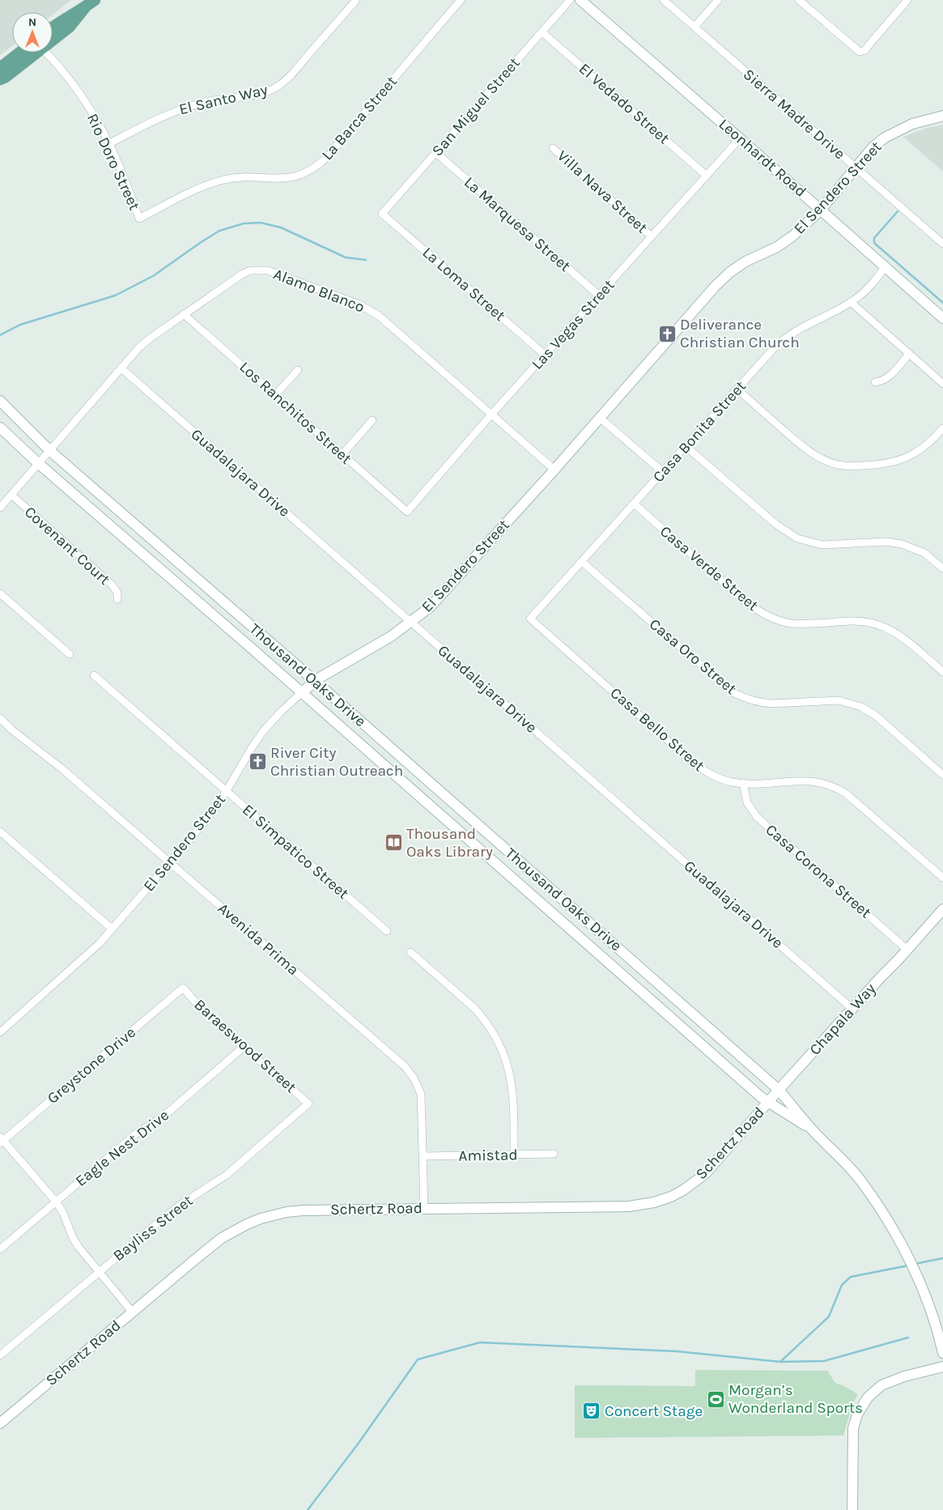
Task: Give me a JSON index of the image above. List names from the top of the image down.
{
  "streets": {
    "street": [
      "El Santo Way",
      "El Vedado Street",
      "San Miguel Street",
      "Sierra Madre Drive",
      "La Barca Street",
      "Leonhardt Road",
      "Rio Doro Street",
      "El Sendero Street",
      "Villa Nava Street",
      "La Marquesa Street",
      "La Loma Street",
      "Alamo Blanco",
      "Las Vegas Street",
      "Los Ranchitos Street",
      "Casa Bonita Street",
      "Guadalajara Drive",
      "Covenant Court",
      "Casa Verde Street",
      "Casa Oro Street",
      "Thousand Oaks Drive",
      "Casa Bello Street",
      "El Simpatico Street",
      "Casa Corona Street",
      "Avenida Prima",
      "Chapala Way",
      "Baraeswood Street",
      "Greystone Drive",
      "Schertz Road",
      "Eagle Nest Drive",
      "Amistad",
      "Bayliss Street"
    ]
  },
  "crossings": [
    ["El Santo Way", "Rio Doro Street"],
    ["El Vedado Street", "San Miguel Street"],
    ["El Vedado Street", "Las Vegas Street"],
    ["San Miguel Street", "La Marquesa Street"],
    ["San Miguel Street", "La Loma Street"],
    ["Sierra Madre Drive", "El Sendero Street"],
    ["La Barca Street", "Rio Doro Street"],
    ["Leonhardt Road", "El Sendero Street"],
    ["Leonhardt Road", "Las Vegas Street"],
    ["Leonhardt Road", "Casa Bonita Street"],
    ["El Sendero Street", "Alamo Blanco"],
    ["El Sendero Street", "Guadalajara Drive"],
    ["El Sendero Street", "Thousand Oaks Drive"],
    ["El Sendero Street", "El Simpatico Street"],
    ["El Sendero Street", "Avenida Prima"],
    ["Villa Nava Street", "Las Vegas Street"],
    ["La Marquesa Street", "Las Vegas Street"],
    ["La Loma Street", "Las Vegas Street"],
    ["Alamo Blanco", "Las Vegas Street"],
    ["Alamo Blanco", "Los Ranchitos Street"],
    ["Alamo Blanco", "Guadalajara Drive"],
    ["Alamo Blanco", "Covenant Court"],
    ["Alamo Blanco", "Thousand Oaks Drive"],
    ["Las Vegas Street", "Los Ranchitos Street"],
    ["Casa Bonita Street", "Casa Verde Street"],
    ["Casa Bonita Street", "Casa Oro Street"],
    ["Casa Bonita Street", "Casa Bello Street"],
    ["Guadalajara Drive", "Chapala Way"],
    ["Thousand Oaks Drive", "Chapala Way"],
    ["Thousand Oaks Drive", "Schertz Road"],
    ["Casa Bello Street", "Casa Corona Street"],
    ["Casa Corona Street", "Chapala Way"],
    ["Avenida Prima", "Schertz Road"],
    ["Avenida Prima", "Amistad"],
    ["Chapala Way", "Schertz Road"],
    ["Baraeswood Street", "Greystone Drive"],
    ["Baraeswood Street", "Eagle Nest Drive"],
    ["Baraeswood Street", "Bayliss Street"]
  ],
  "places": {
    "church": ["Deliverance Christian Church", "River City Christian Outreach"],
    "library": ["Thousand Oaks Library"],
    "sports": ["Morgan’s Wonderland Sports"],
    "theatre": ["Concert Stage"]
  },
  "north": "top"
}
